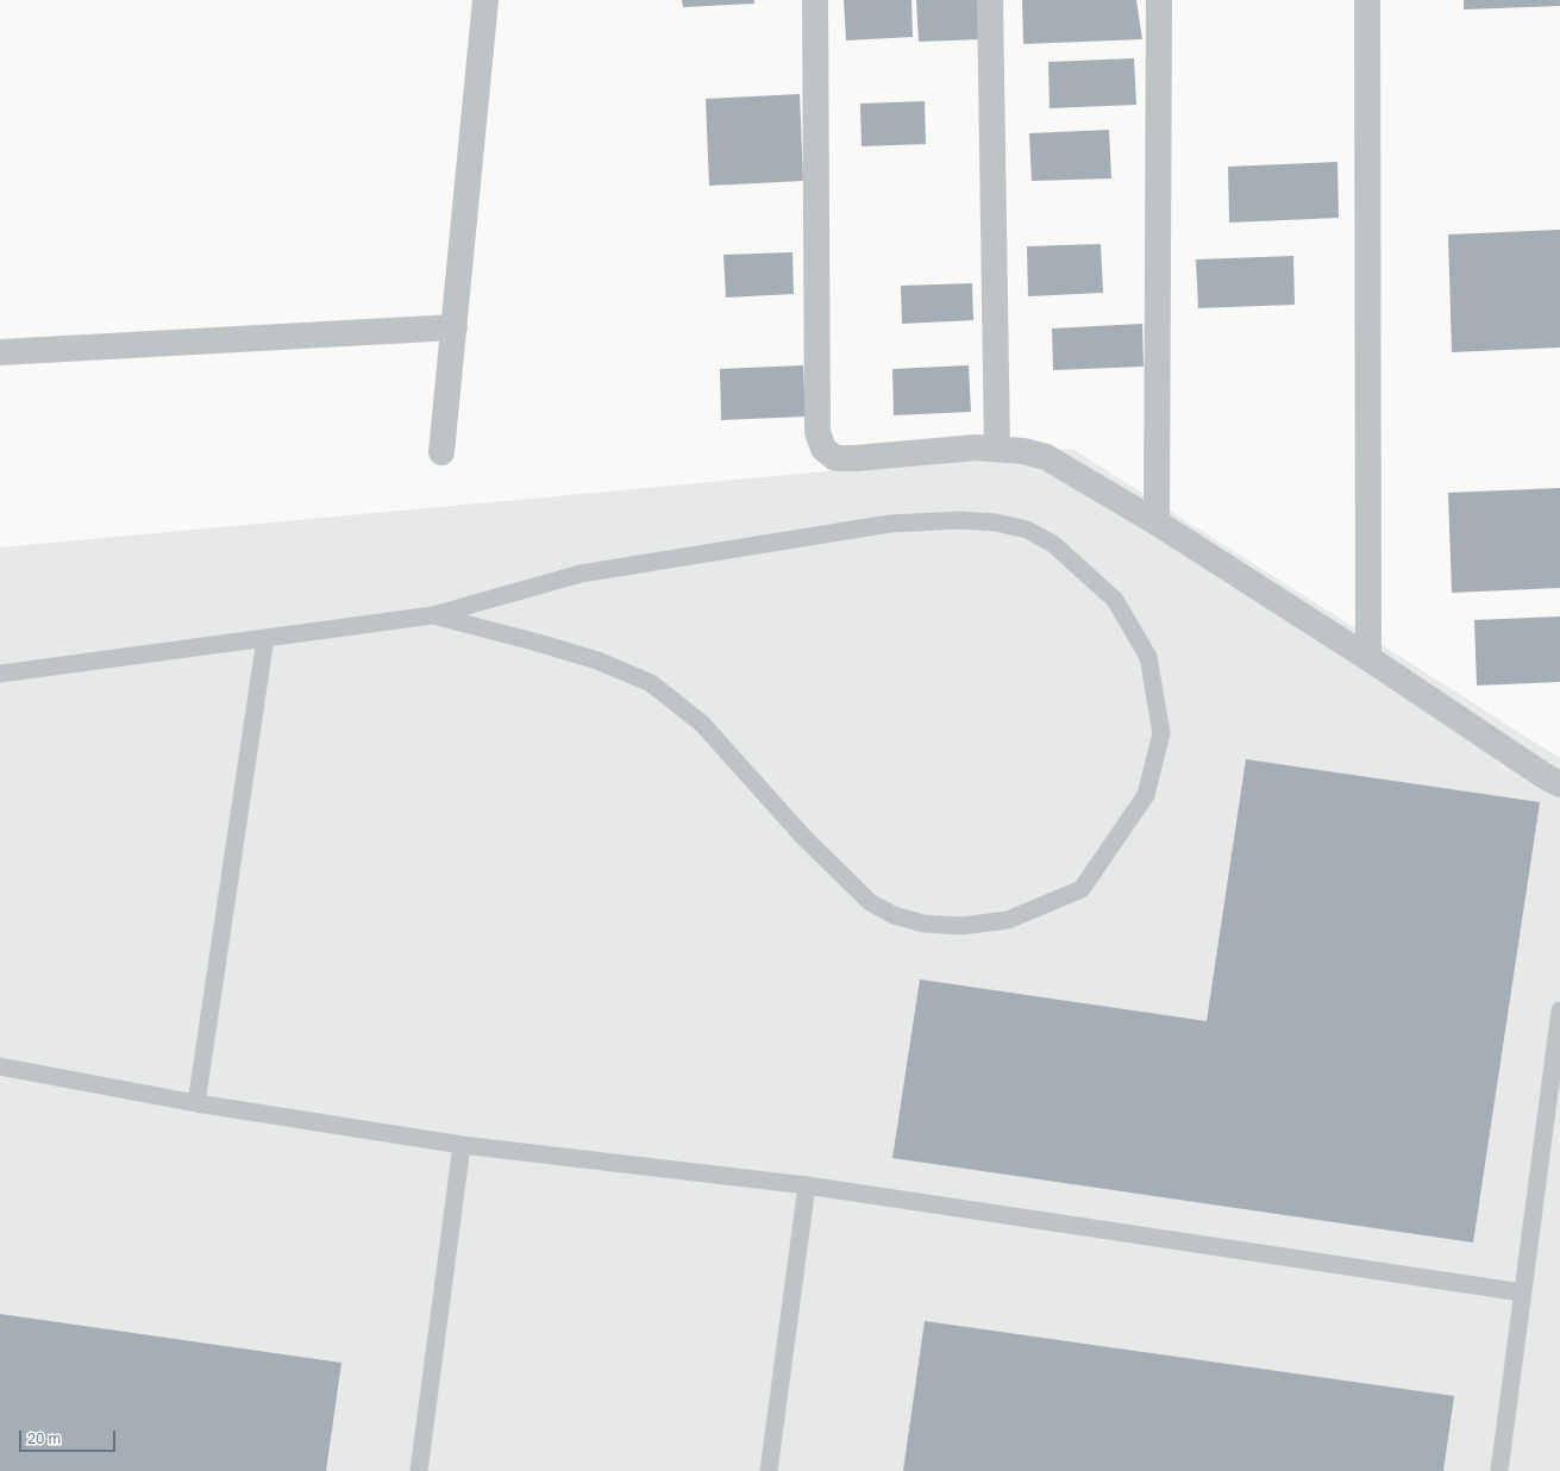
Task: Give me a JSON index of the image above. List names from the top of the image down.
{
  "scale_bar": "20 m"
}
